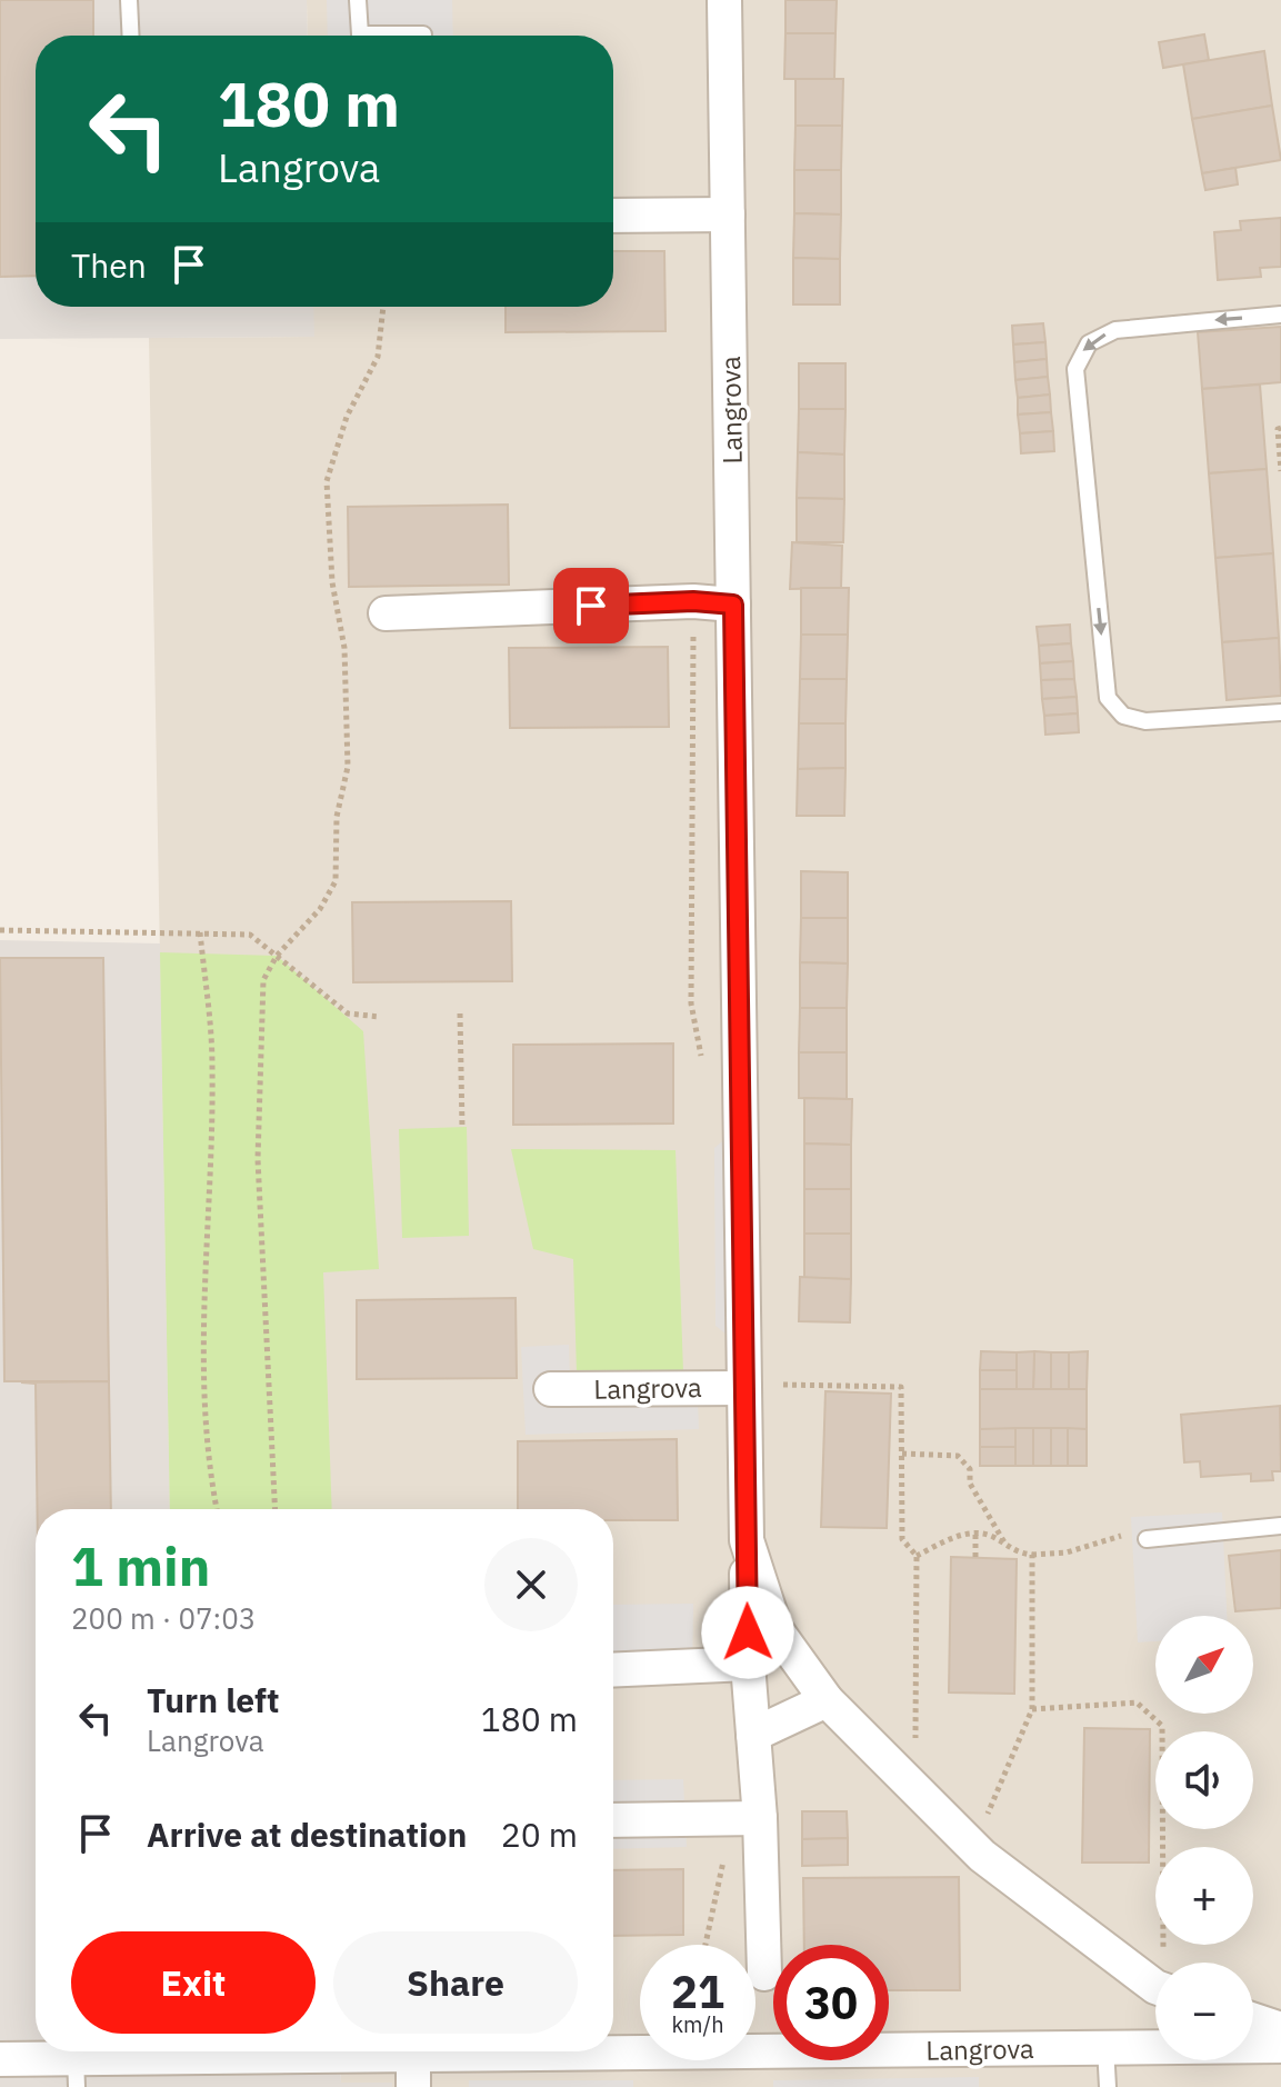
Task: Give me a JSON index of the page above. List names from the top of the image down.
{
  "streets": {
    "street": ["Langrova"]
  },
  "north": "top right",
  "page": {
    "turn": ["180 m", "Langrova"],
    "then": "Then",
    "heading": ["1 min", "200 m · 07:03"],
    "map_buttons": ["+", "−"],
    "list": [
      {
        "name": "Turn left",
        "note": "Langrova",
        "value": "180 m"
      },
      {
        "name": "Arrive at destination",
        "value": "20 m"
      }
    ],
    "buttons": ["Exit", "Share"],
    "speed": "21 km/h",
    "limit": "30"
  }
}
